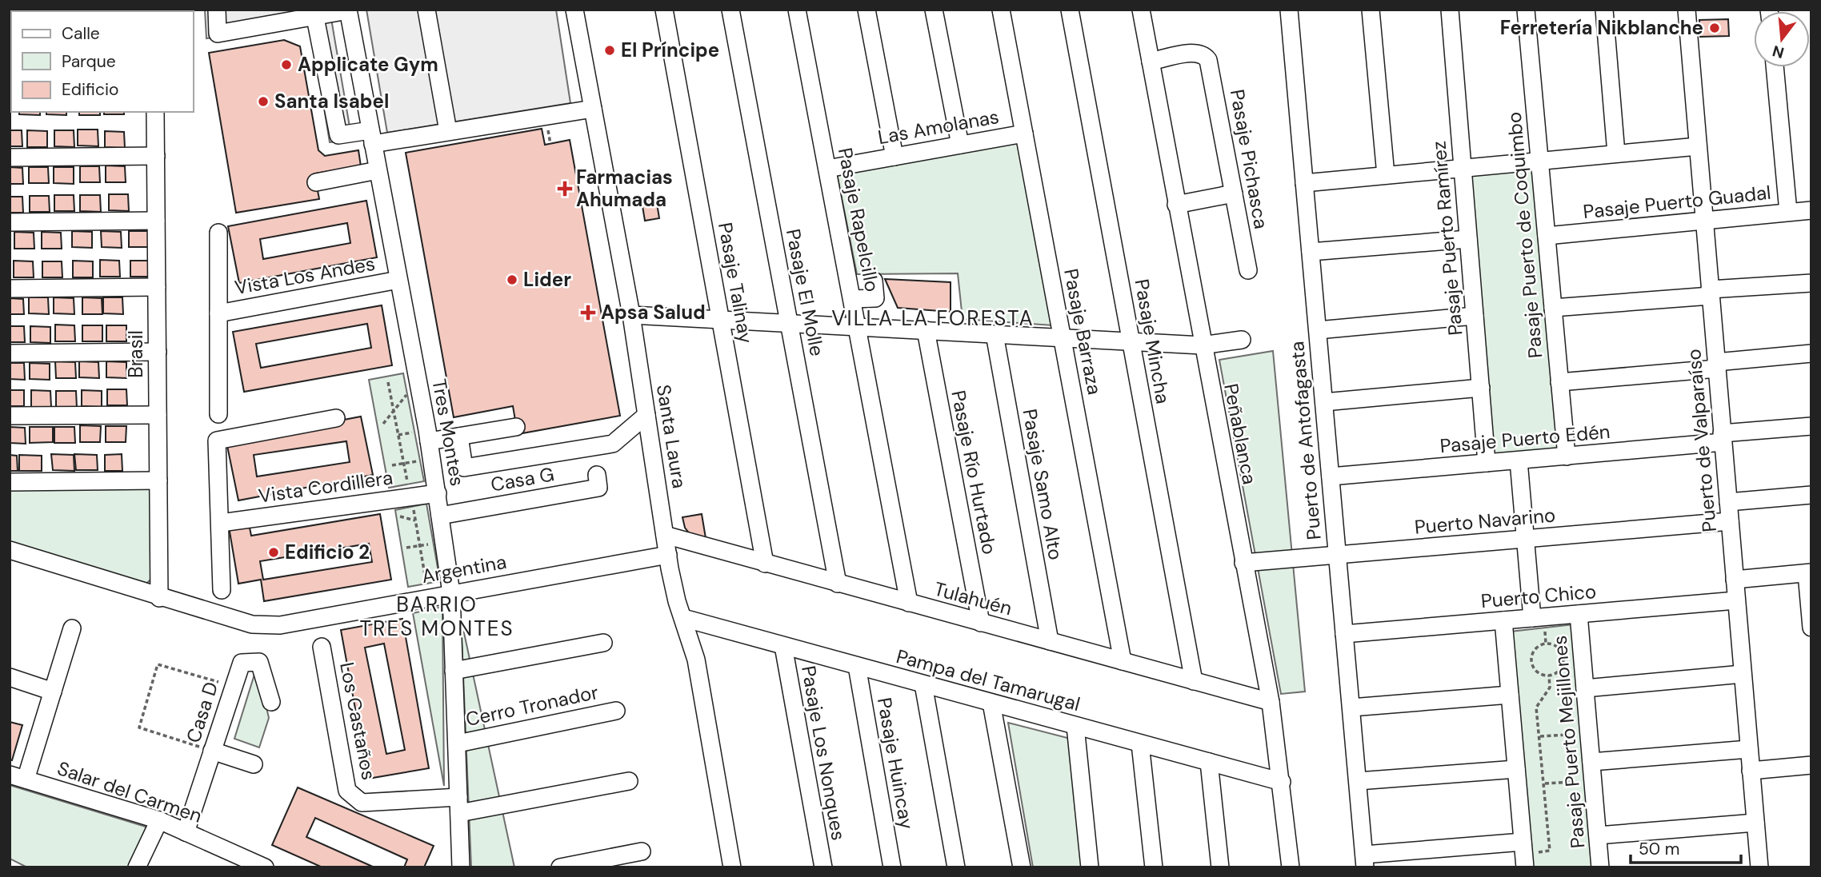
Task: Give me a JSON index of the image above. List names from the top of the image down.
{
  "streets": {
    "street": [
      "Las Amolanas",
      "Pasaje Pichasca",
      "Pasaje Puerto Guadal",
      "Pasaje Rapelcillo",
      "Pasaje Puerto de Coquimbo",
      "Pasaje Puerto Ramírez",
      "Vista Los Andes",
      "Pasaje Talinay",
      "Pasaje El Molle",
      "Pasaje Barraza",
      "Pasaje Mincha",
      "Brasil",
      "Tres Montes",
      "Peñablanca",
      "Santa Laura",
      "Pasaje Puerto Edén",
      "Puerto de Antofagasta",
      "Puerto de Valparaíso",
      "Pasaje Río Hurtado",
      "Casa G",
      "Pasaje Samo Alto",
      "Vista Cordillera",
      "Puerto Navarino",
      "Argentina",
      "Puerto Chico",
      "Tulahuén",
      "Pampa del Tamarugal",
      "Cerro Tronador",
      "Casa D",
      "Los Castaños",
      "Pasaje Puerto Mejillones",
      "Pasaje Los Nonques",
      "Pasaje Huincay",
      "Salar del Carmen"
    ]
  },
  "crossings": [
    ["Las Amolanas", "Pasaje Rapelcillo"],
    ["Las Amolanas", "Pasaje Barraza"],
    ["Pasaje Pichasca", "Peñablanca"],
    ["Pasaje Puerto Guadal", "Pasaje Puerto de Coquimbo"],
    ["Pasaje Puerto Guadal", "Puerto de Valparaíso"],
    ["Pasaje Rapelcillo", "Tulahuén"],
    ["Pasaje Puerto de Coquimbo", "Pasaje Puerto Edén"],
    ["Pasaje Puerto Ramírez", "Pasaje Puerto Edén"],
    ["Vista Los Andes", "Tres Montes"],
    ["Pasaje Talinay", "Tulahuén"],
    ["Pasaje El Molle", "Tulahuén"],
    ["Pasaje Barraza", "Tulahuén"],
    ["Pasaje Mincha", "Tulahuén"],
    ["Brasil", "Argentina"],
    ["Tres Montes", "Casa G"],
    ["Tres Montes", "Vista Cordillera"],
    ["Tres Montes", "Argentina"],
    ["Tres Montes", "Cerro Tronador"],
    ["Tres Montes", "Los Castaños"],
    ["Peñablanca", "Puerto Navarino"],
    ["Peñablanca", "Tulahuén"],
    ["Peñablanca", "Pampa del Tamarugal"],
    ["Santa Laura", "Argentina"],
    ["Santa Laura", "Tulahuén"],
    ["Santa Laura", "Pampa del Tamarugal"],
    ["Pasaje Puerto Edén", "Puerto de Antofagasta"],
    ["Pasaje Puerto Edén", "Puerto de Valparaíso"],
    ["Puerto de Antofagasta", "Puerto Navarino"],
    ["Puerto de Antofagasta", "Puerto Chico"],
    ["Puerto de Valparaíso", "Puerto Navarino"],
    ["Puerto de Valparaíso", "Puerto Chico"],
    ["Pasaje Río Hurtado", "Tulahuén"],
    ["Pasaje Samo Alto", "Tulahuén"],
    ["Puerto Chico", "Pasaje Puerto Mejillones"],
    ["Pampa del Tamarugal", "Pasaje Los Nonques"],
    ["Pampa del Tamarugal", "Pasaje Huincay"],
    ["Casa D", "Salar del Carmen"]
  ],
  "districts": ["VILLA LA FORESTA", "BARRIO TRES MONTES"],
  "places": {
    "other": [
      "Ferretería Nikblanche",
      "El Príncipe",
      "Applicate Gym",
      "Santa Isabel",
      "Lider",
      "Edificio 2"
    ],
    "health": ["Farmacias Ahumada", "Apsa Salud"]
  },
  "legend": ["Calle", "Parque", "Edificio"],
  "scale_bar": "50 m",
  "north": "bottom"
}
